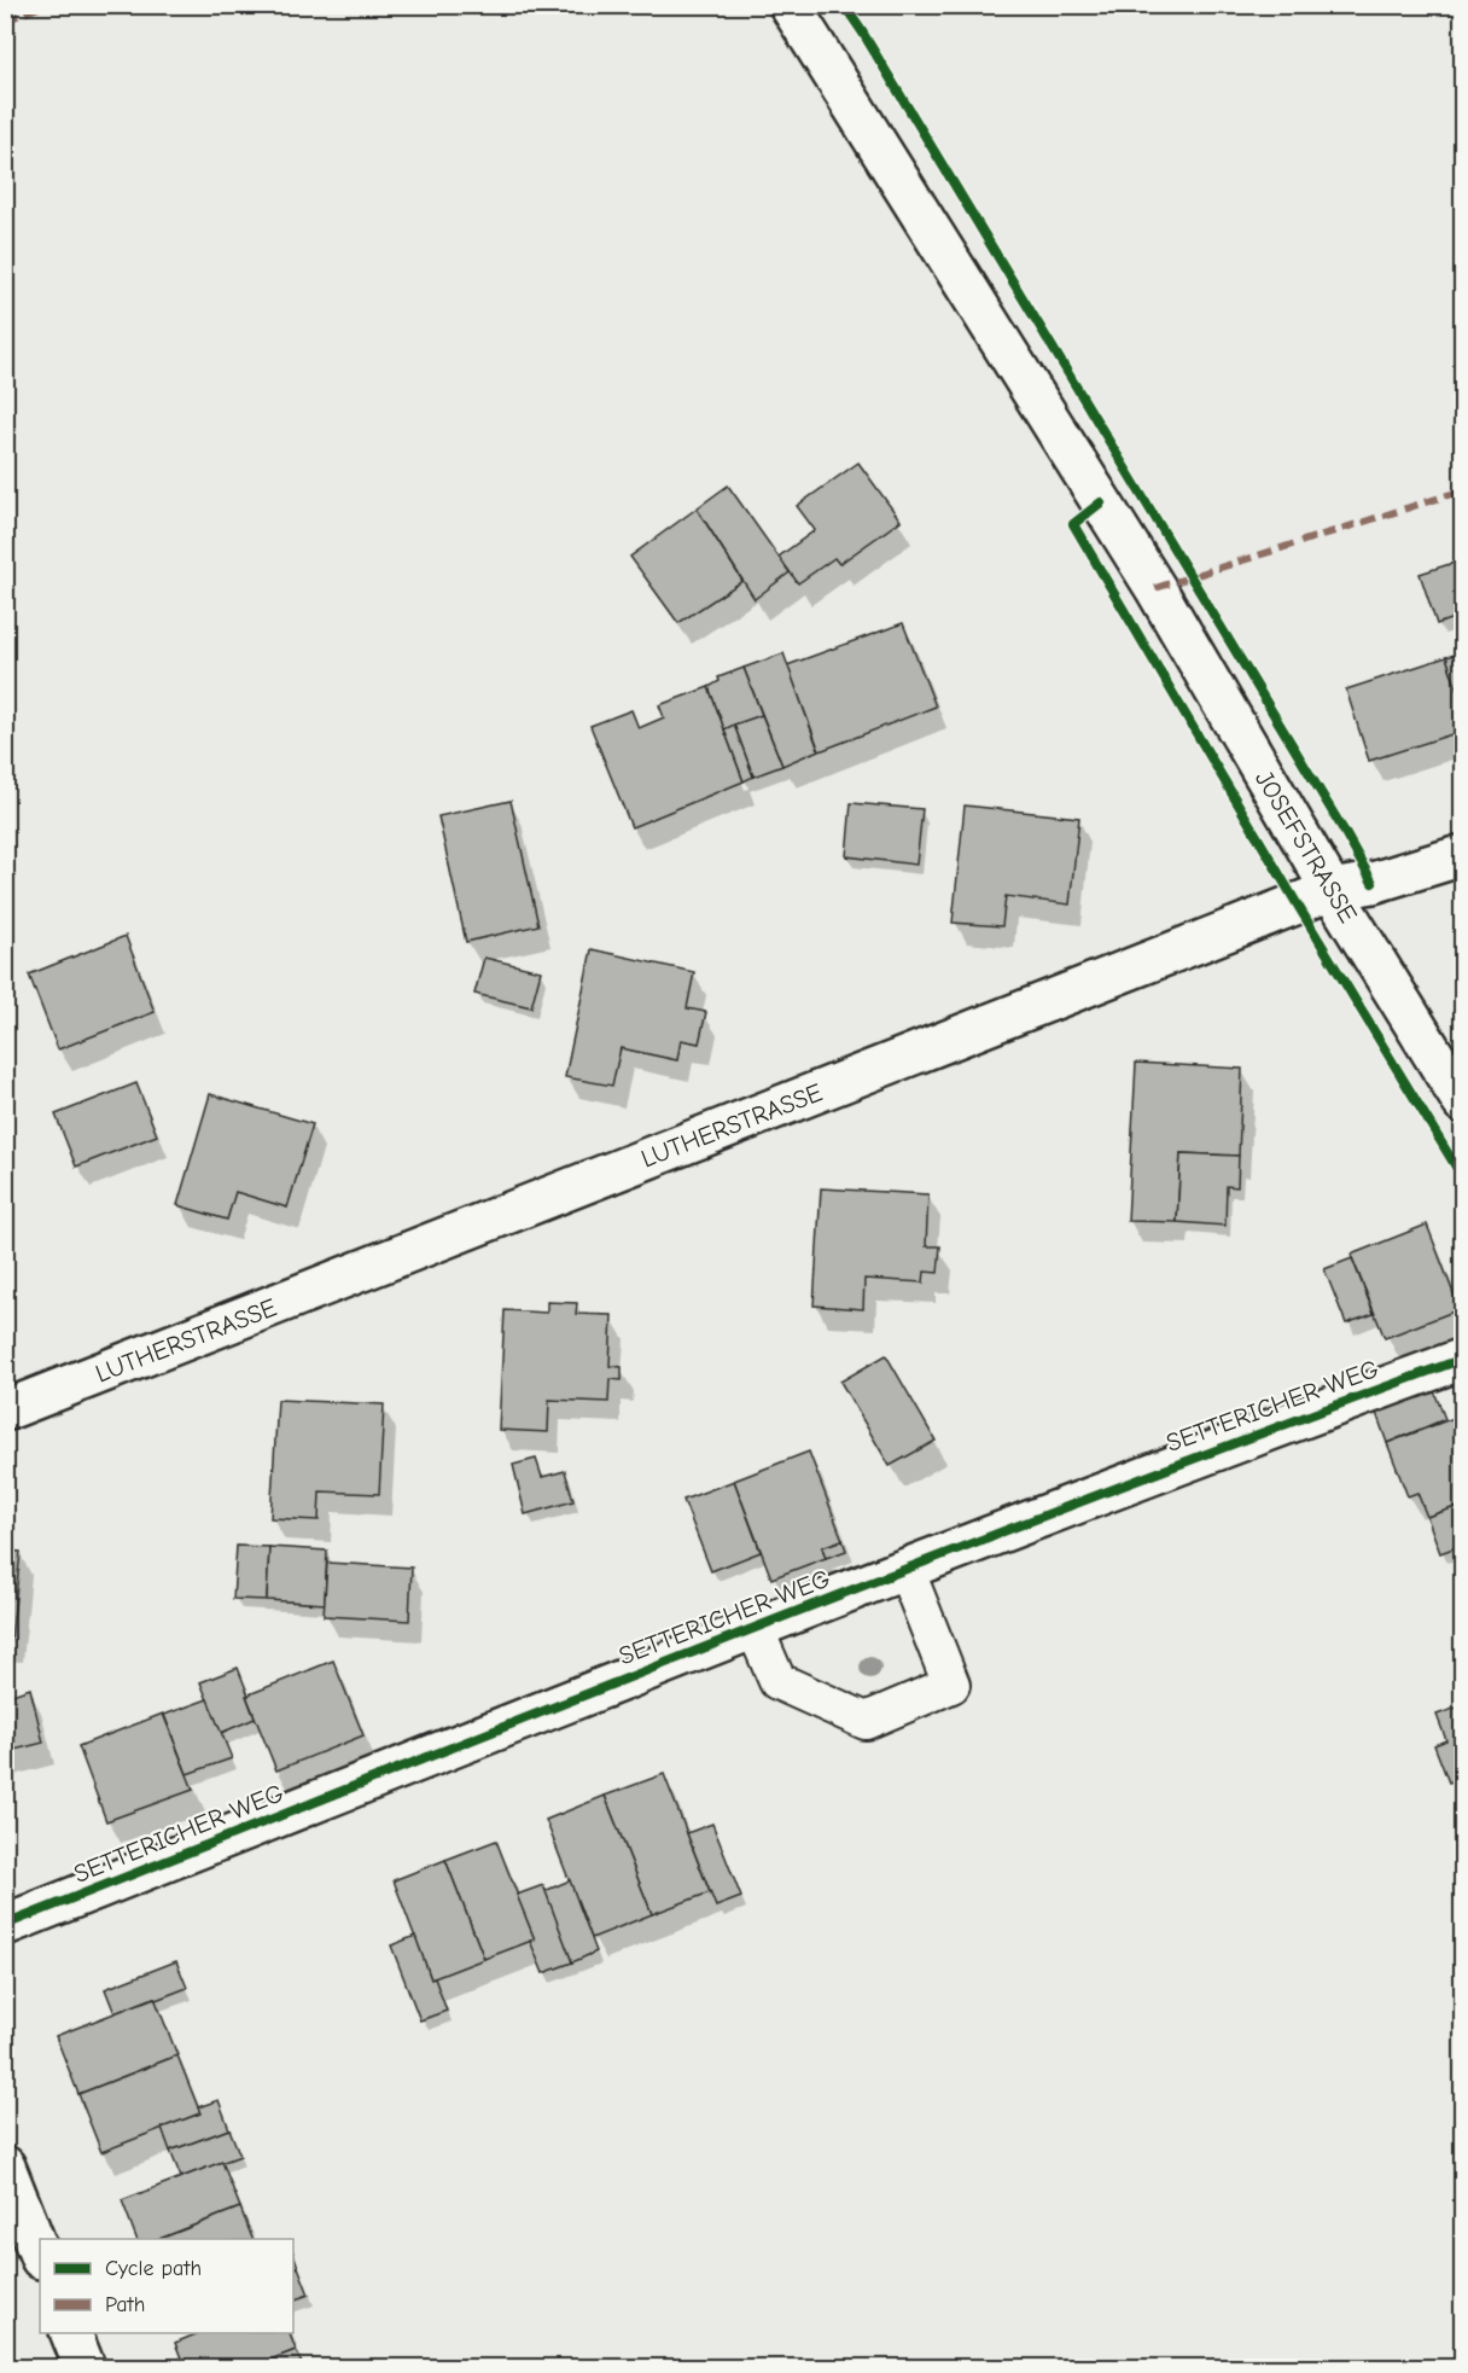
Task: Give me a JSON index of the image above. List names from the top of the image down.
{
  "streets": {
    "street": ["JOSEFSTRASSE", "LUTHERSTRASSE", "SETTERICHER WEG"]
  },
  "crossings": [
    ["JOSEFSTRASSE", "LUTHERSTRASSE"]
  ],
  "legend": ["Cycle path", "Path"]
}
